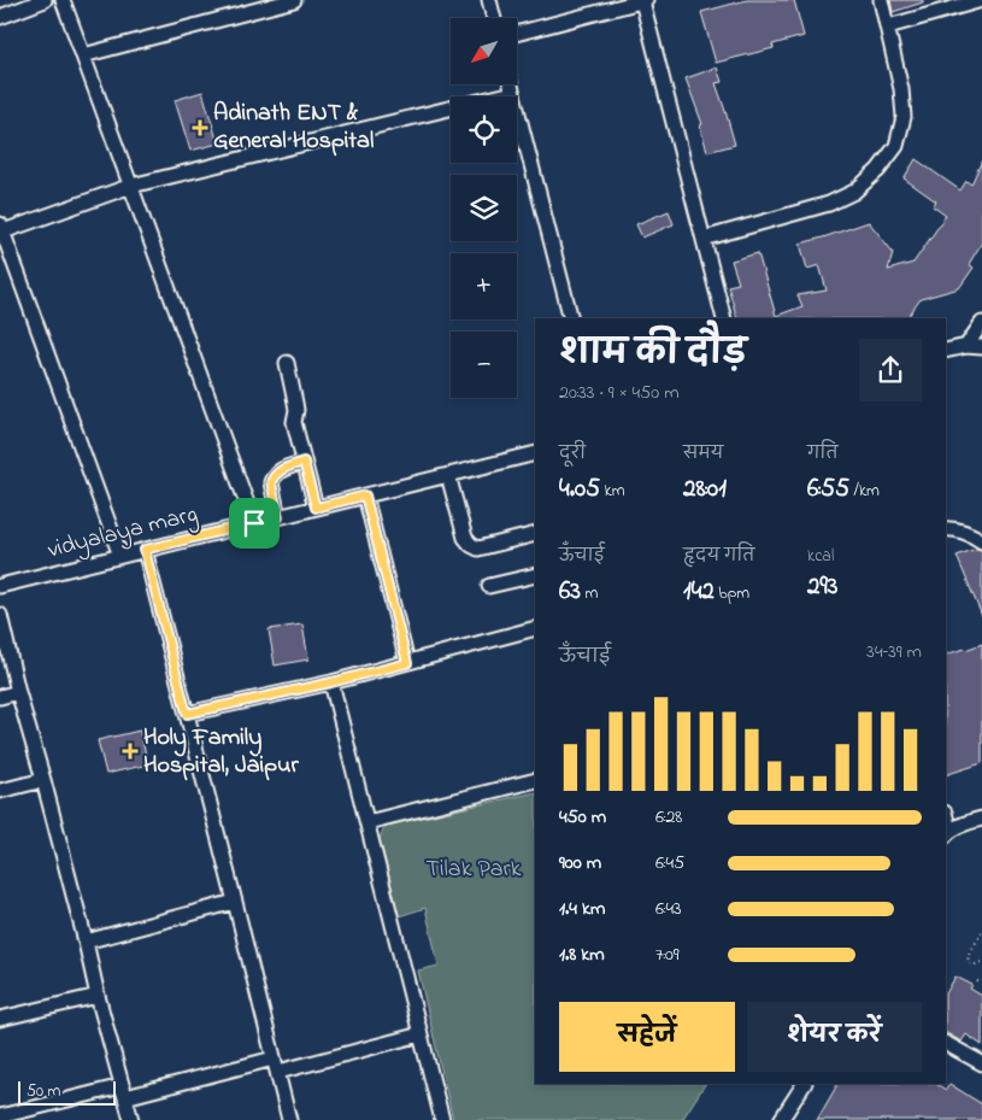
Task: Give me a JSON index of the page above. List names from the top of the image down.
{
  "streets": {
    "street": ["vidyalaya marg"]
  },
  "parks": ["Tilak Park"],
  "places": {
    "health": ["Adinath ENT & General Hospital", "Holy Family Hospital, Jaipur"]
  },
  "scale_bar": "50 m",
  "north": "bottom left",
  "page": {
    "map_buttons": ["+", "−"],
    "heading": ["शाम की दौड़", "20:33 · 9 × 450 m"],
    "stats": [
      ["दूरी", "4.05 km"],
      ["समय", "28:01"],
      ["गति", "6:55 /km"],
      ["ऊँचाई", "63 m"],
      ["हृदय गति", "142 bpm"],
      ["kcal", "293"]
    ],
    "chart": ["ऊँचाई", "34–39 m"],
    "list": [
      {
        "name": "450 m",
        "note": "6:28"
      },
      {
        "name": "900 m",
        "note": "6:45"
      },
      {
        "name": "1.4 km",
        "note": "6:43"
      },
      {
        "name": "1.8 km",
        "note": "7:09"
      }
    ],
    "buttons": ["सहेजें", "शेयर करें"],
    "scale": "50 m"
  }
}
